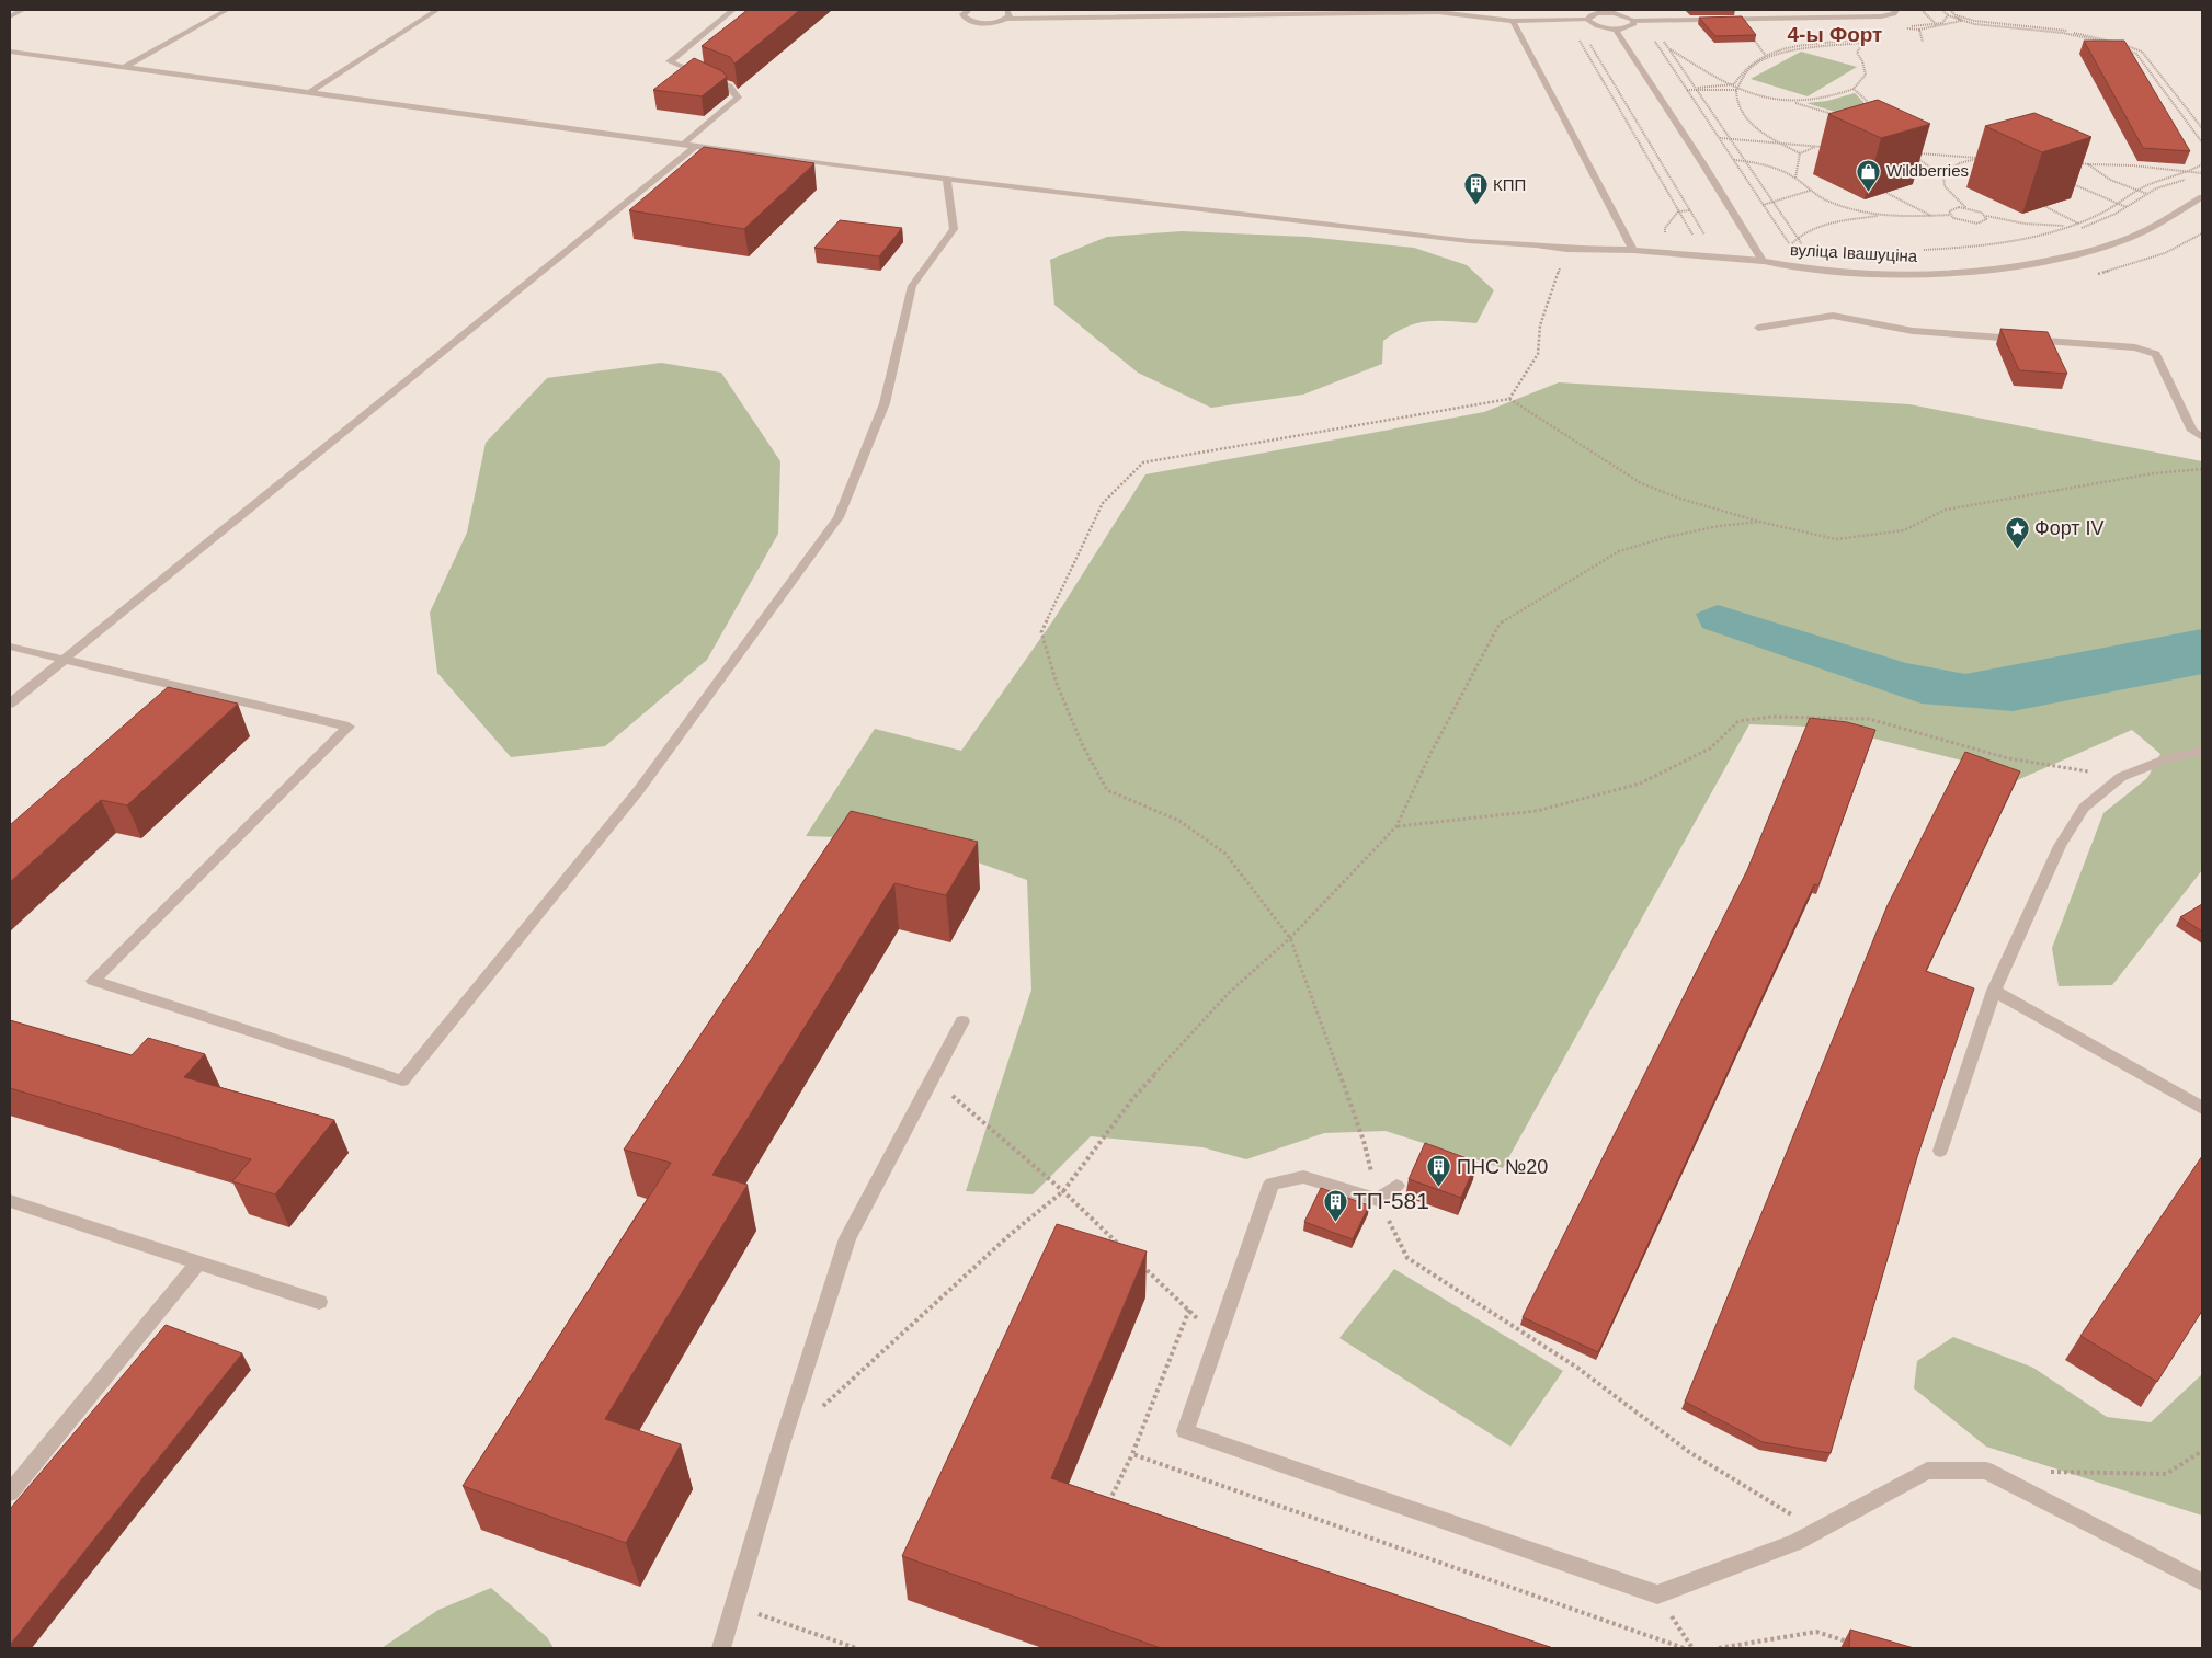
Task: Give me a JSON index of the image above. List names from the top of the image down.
{
  "streets": {
    "street": ["вуліца Івашуціна"]
  },
  "districts": ["4-ы Форт"],
  "places": {
    "shop": ["Wildberries"],
    "building": ["КПП", "ПНС №20", "ТП-581"],
    "place": ["Форт IV"]
  }
}
